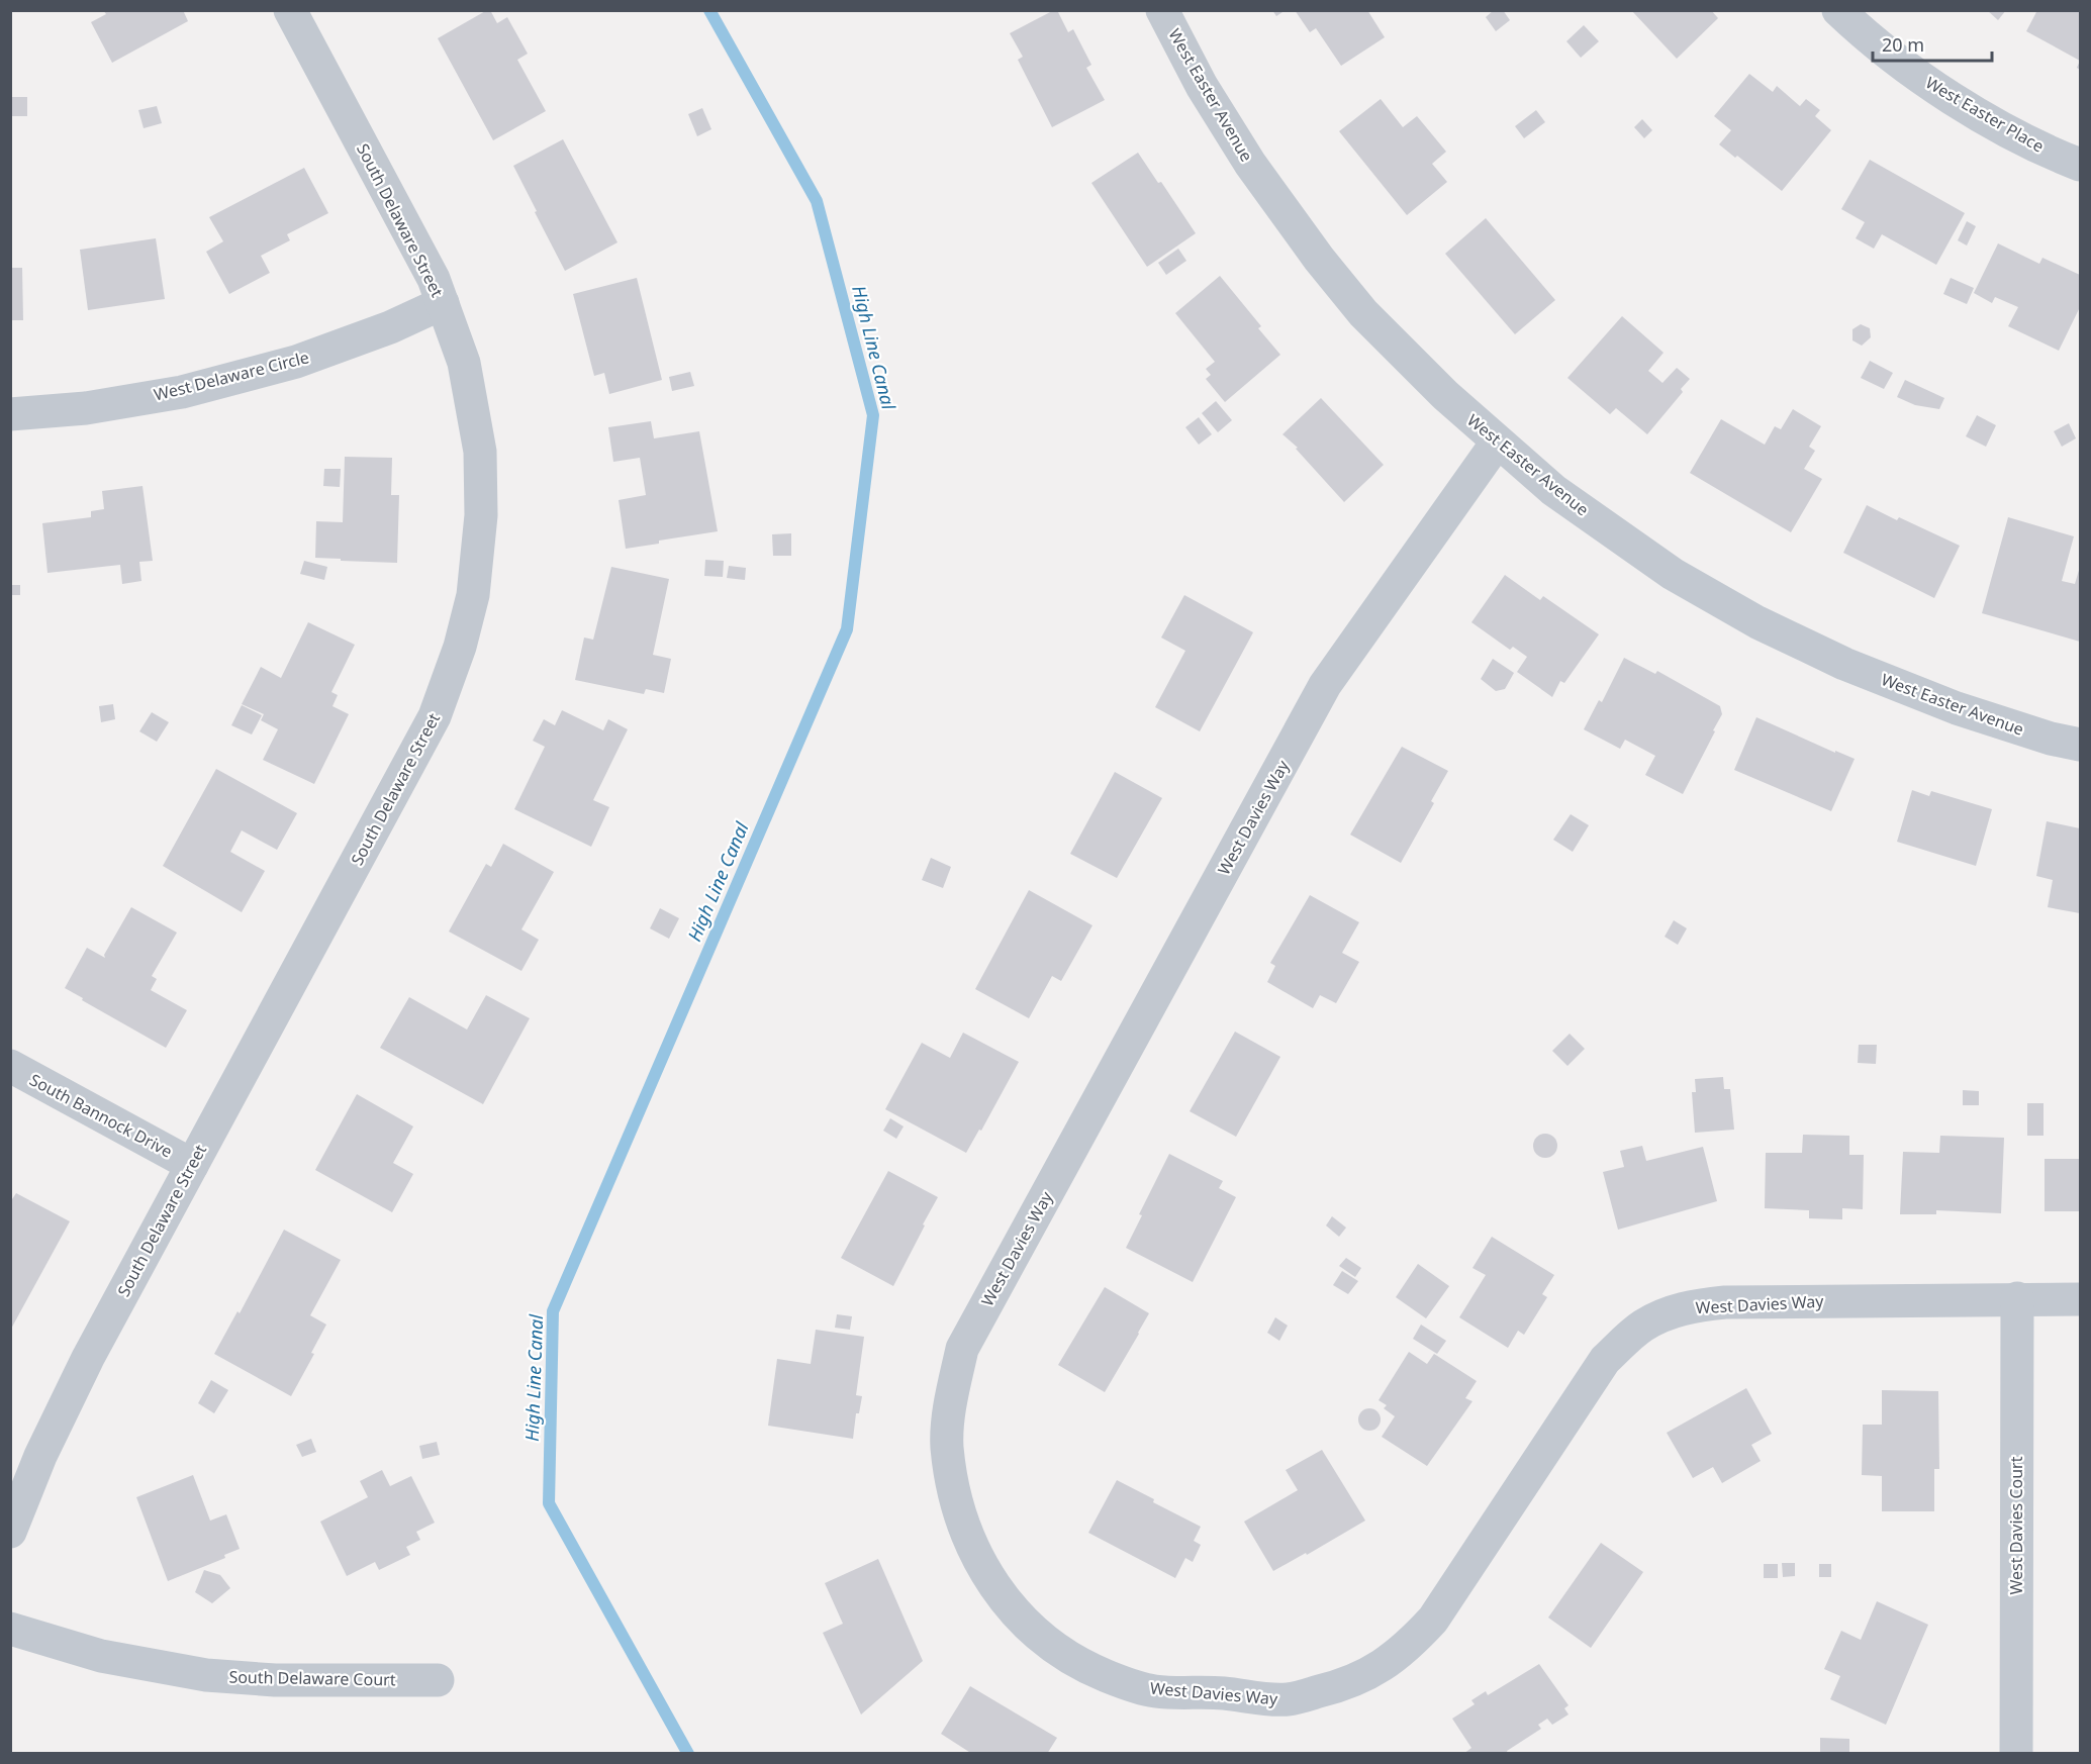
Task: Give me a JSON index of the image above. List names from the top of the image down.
{
  "streets": {
    "street": [
      "West Easter Avenue",
      "West Easter Place",
      "South Delaware Street",
      "West Delaware Circle",
      "West Davies Way",
      "South Bannock Drive",
      "West Davies Court",
      "South Delaware Court"
    ]
  },
  "crossings": [
    ["West Easter Avenue", "West Davies Way"],
    ["South Delaware Street", "West Delaware Circle"],
    ["South Delaware Street", "South Bannock Drive"],
    ["West Davies Way", "West Davies Court"]
  ],
  "water": ["High Line Canal"],
  "scale_bar": "20 m"
}
